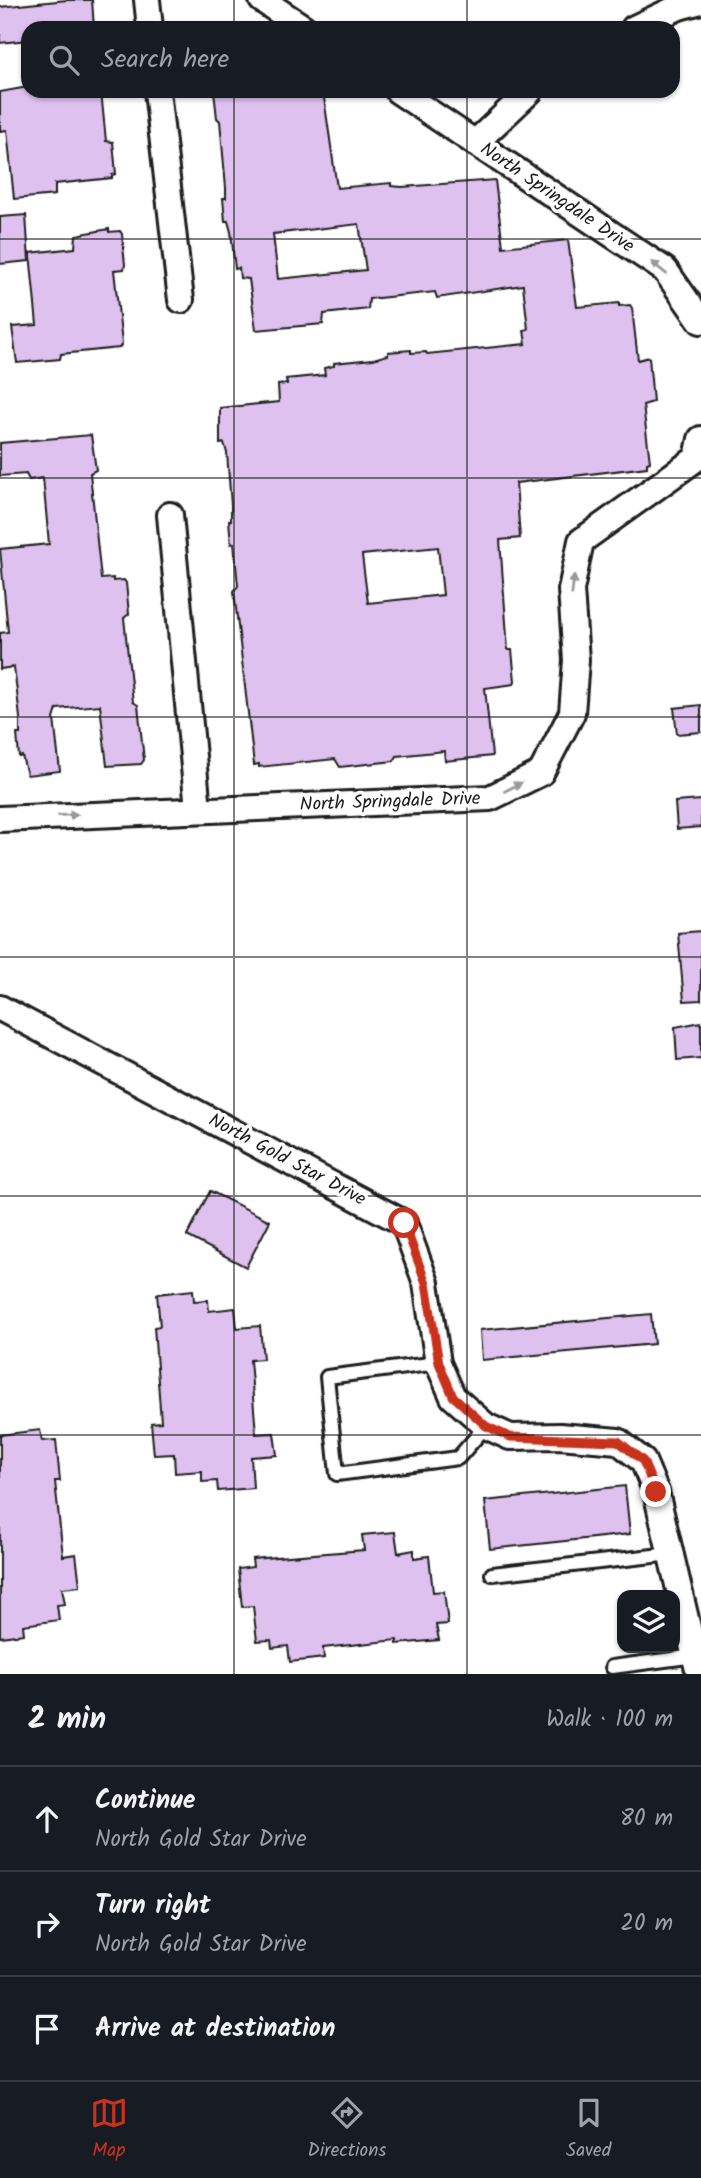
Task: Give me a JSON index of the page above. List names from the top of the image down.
{
  "streets": {
    "street": ["North Springdale Drive", "North Gold Star Drive"]
  },
  "page": {
    "search": "Search here",
    "heading": ["2 min", "Walk · 100 m"],
    "list": [
      ["Continue", "North Gold Star Drive", "80 m"],
      ["Turn right", "North Gold Star Drive", "20 m"],
      "Arrive at destination"
    ],
    "nav": ["Map", "Directions", "Saved"]
  }
}
